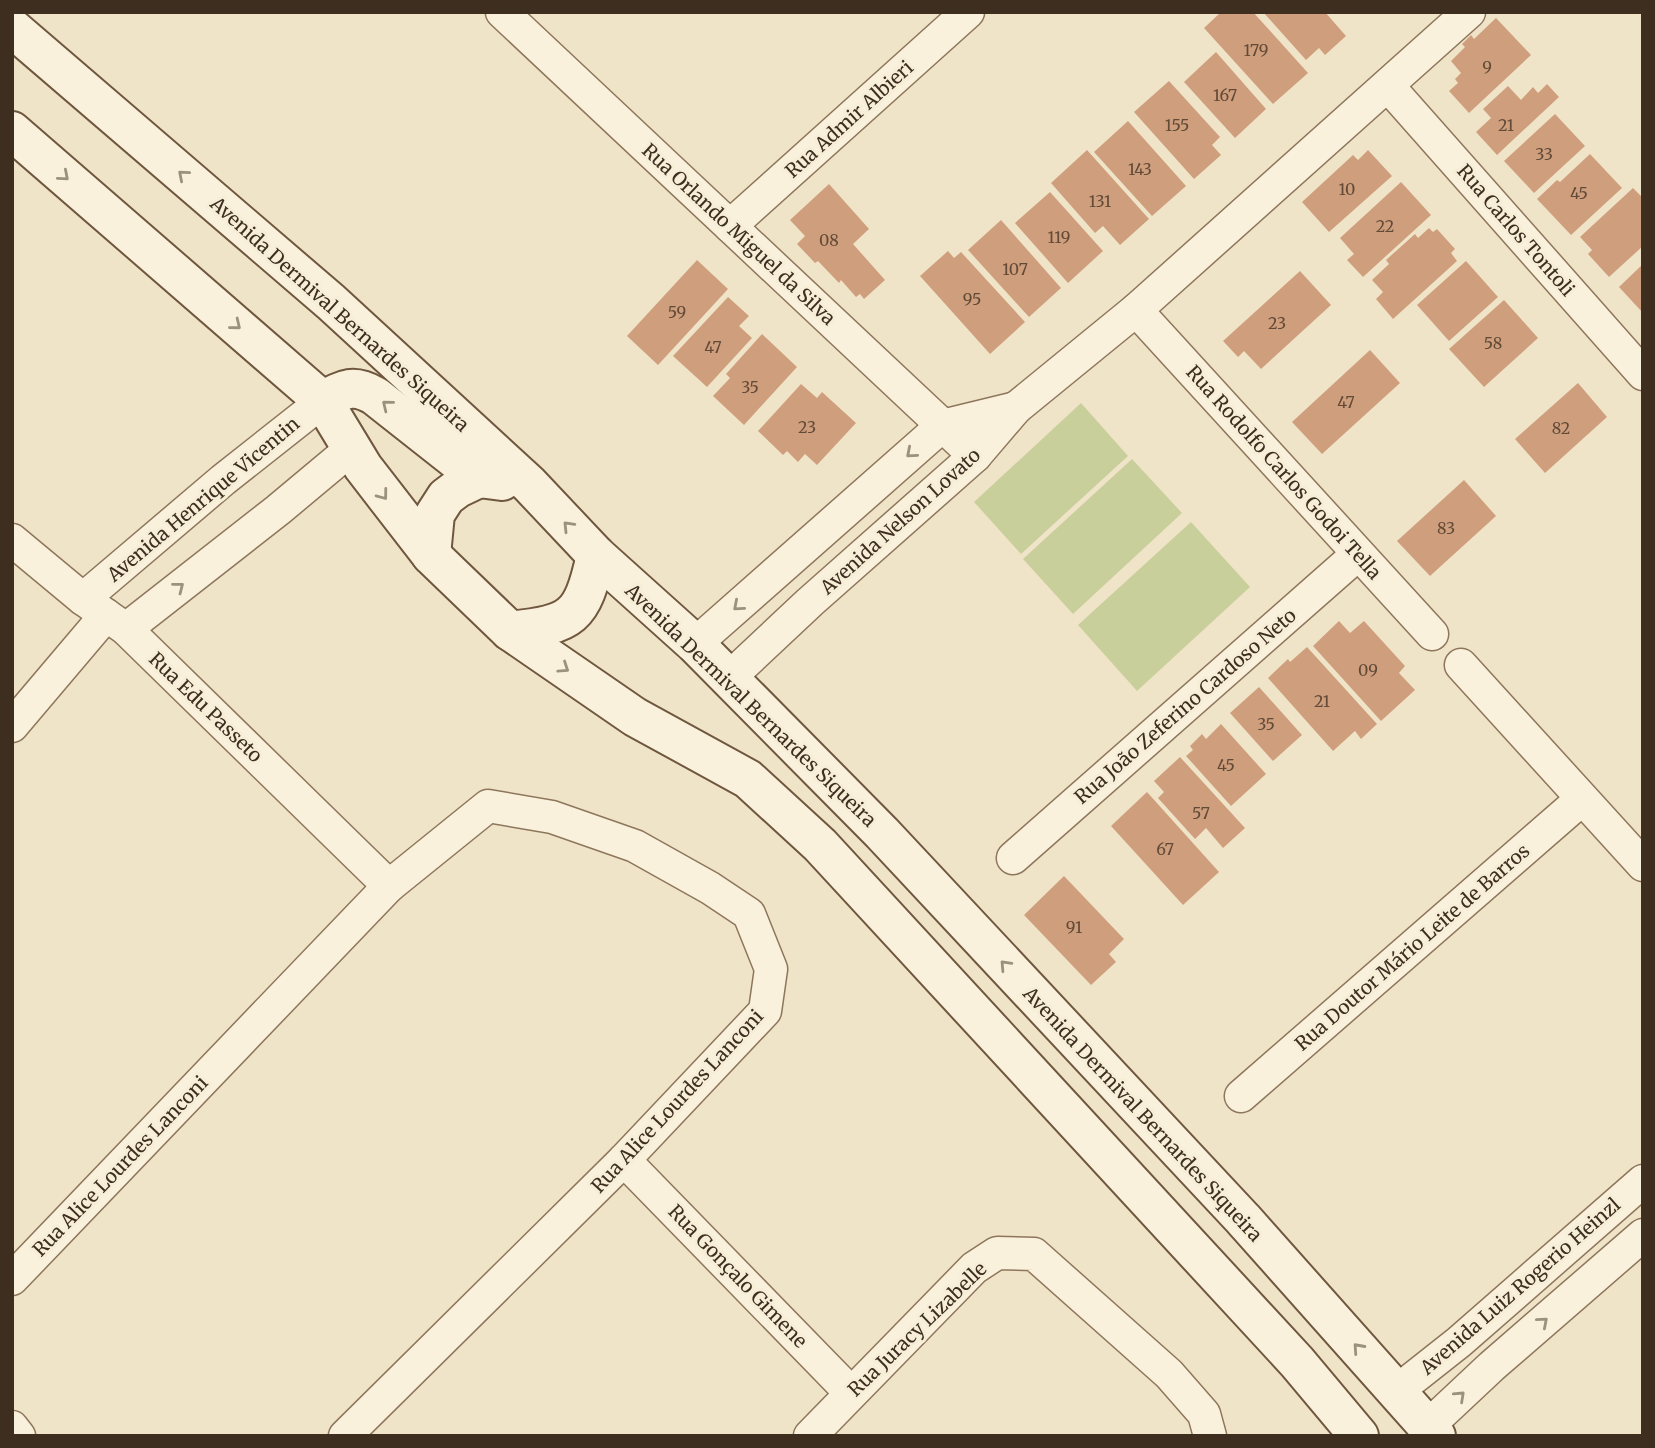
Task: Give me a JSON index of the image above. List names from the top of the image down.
{
  "streets": {
    "main road": ["Avenida Dermival Bernardes Siqueira"],
    "street": [
      "Rua Admir Albieri",
      "Rua Carlos Tontoli",
      "Rua Orlando Miguel da Silva",
      "Rua Rodolfo Carlos Godoi Tella",
      "Avenida Henrique Vicentin",
      "Avenida Nelson Lovato",
      "Rua João Zeferino Cardoso Neto",
      "Rua Edu Passeto",
      "Rua Doutor Mário Leite de Barros",
      "Rua Alice Lourdes Lanconi",
      "Rua Gonçalo Gimene",
      "Avenida Luiz Rogerio Heinzl",
      "Rua Juracy Lizabelle"
    ]
  },
  "crossings": [
    ["Rua Admir Albieri", "Rua Orlando Miguel da Silva"],
    ["Rua Orlando Miguel da Silva", "Avenida Nelson Lovato"],
    ["Avenida Dermival Bernardes Siqueira", "Avenida Nelson Lovato"],
    ["Avenida Dermival Bernardes Siqueira", "Avenida Luiz Rogerio Heinzl"],
    ["Rua Rodolfo Carlos Godoi Tella", "Rua João Zeferino Cardoso Neto"],
    ["Avenida Henrique Vicentin", "Rua Edu Passeto"],
    ["Rua Edu Passeto", "Rua Alice Lourdes Lanconi"],
    ["Rua Alice Lourdes Lanconi", "Rua Gonçalo Gimene"],
    ["Rua Gonçalo Gimene", "Rua Juracy Lizabelle"]
  ],
  "house_numbers": [
    "179",
    "9",
    "167",
    "155",
    "21",
    "33",
    "143",
    "10",
    "45",
    "131",
    "22",
    "119",
    "08",
    "107",
    "95",
    "59",
    "23",
    "58",
    "47",
    "35",
    "47",
    "23",
    "82",
    "83",
    "09",
    "21",
    "35",
    "45",
    "57",
    "67",
    "91"
  ]
}
